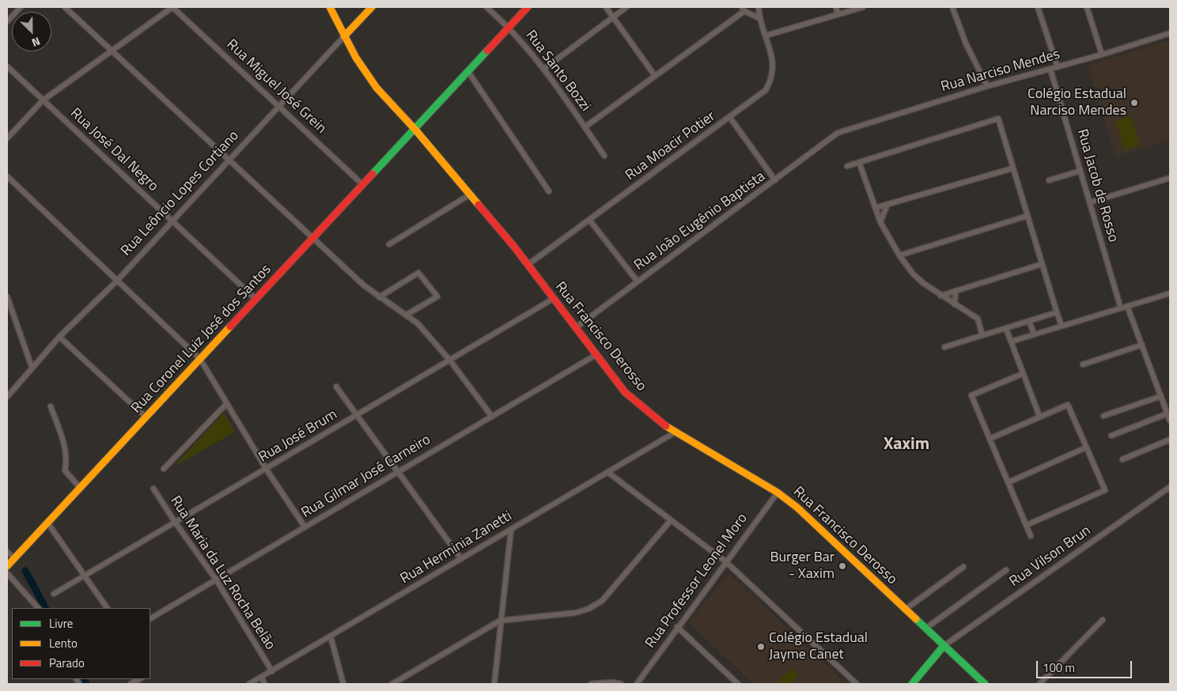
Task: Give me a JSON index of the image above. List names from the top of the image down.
{
  "streets": {
    "main road": ["Rua Leôncio Lopes Cortiano", "Rua Francisco Derosso", "Rua Coronel Luiz José dos Santos"],
    "street": [
      "Rua Santo Bozzi",
      "Rua Narciso Mendes",
      "Rua Miguel José Grein",
      "Rua Moacir Potier",
      "Rua José Dal Negro",
      "Rua Jacob de Rosso",
      "Rua João Eugênio Baptista",
      "Rua José Brum",
      "Rua Gilmar José Carneiro",
      "Rua Herminia Zanetti",
      "Rua Vilson Brun",
      "Rua Maria da Luz Rocha Belão",
      "Rua Professor Leonel Moro"
    ]
  },
  "crossings": [
    ["Rua Santo Bozzi", "Rua Coronel Luiz José dos Santos"],
    ["Rua Narciso Mendes", "Rua Jacob de Rosso"],
    ["Rua Narciso Mendes", "Rua João Eugênio Baptista"],
    ["Rua Miguel José Grein", "Rua Leôncio Lopes Cortiano"],
    ["Rua Miguel José Grein", "Rua Coronel Luiz José dos Santos"],
    ["Rua Moacir Potier", "Rua Francisco Derosso"],
    ["Rua José Dal Negro", "Rua Leôncio Lopes Cortiano"],
    ["Rua José Dal Negro", "Rua Coronel Luiz José dos Santos"],
    ["Rua Leôncio Lopes Cortiano", "Rua Francisco Derosso"],
    ["Rua João Eugênio Baptista", "Rua Francisco Derosso"],
    ["Rua Francisco Derosso", "Rua Coronel Luiz José dos Santos"],
    ["Rua Francisco Derosso", "Rua José Brum"],
    ["Rua Francisco Derosso", "Rua Gilmar José Carneiro"],
    ["Rua Francisco Derosso", "Rua Herminia Zanetti"],
    ["Rua Francisco Derosso", "Rua Vilson Brun"],
    ["Rua Francisco Derosso", "Rua Professor Leonel Moro"],
    ["Rua José Brum", "Rua Maria da Luz Rocha Belão"],
    ["Rua Gilmar José Carneiro", "Rua Maria da Luz Rocha Belão"],
    ["Rua Herminia Zanetti", "Rua Maria da Luz Rocha Belão"]
  ],
  "districts": ["Xaxim"],
  "places": ["Colégio Estadual Narciso Mendes", "Burger Bar - Xaxim", "Colégio Estadual Jayme Canet"],
  "legend": ["Livre", "Lento", "Parado"],
  "scale_bar": "100 m",
  "north": "bottom right"
}
